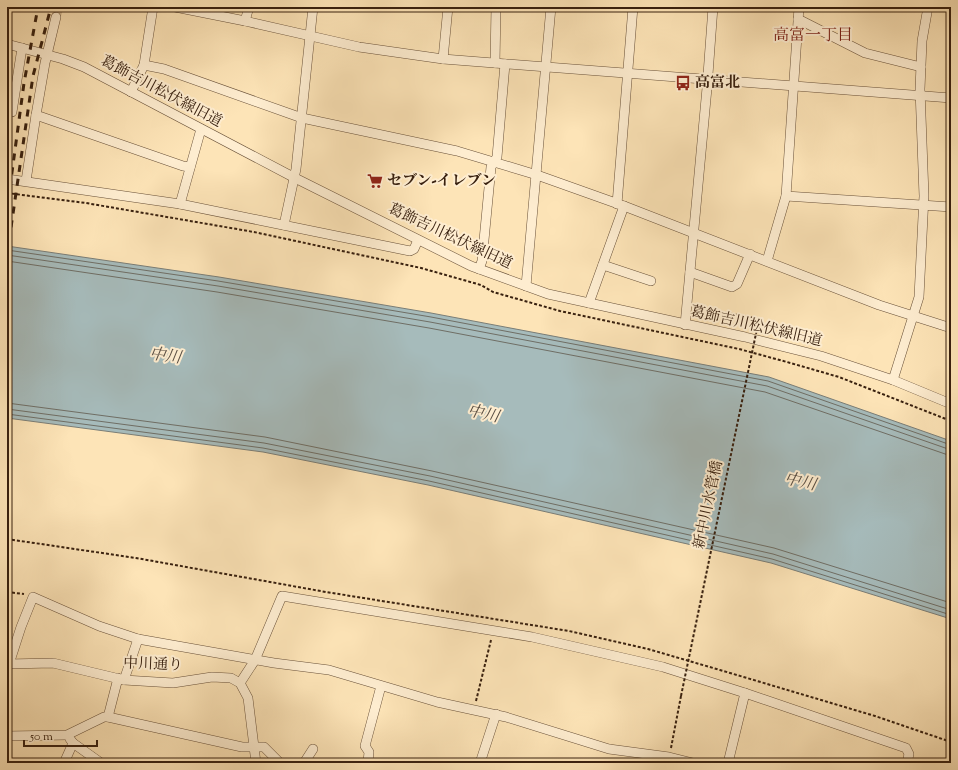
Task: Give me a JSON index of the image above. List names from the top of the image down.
{
  "streets": {
    "street": ["葛飾吉川松伏線旧道", "中川通り"],
    "path": ["新中川水管橋"]
  },
  "districts": ["高富一丁目"],
  "water": ["中川"],
  "places": {
    "bus stop": ["高富北"],
    "supermarket": ["セブン-イレブン"]
  },
  "scale_bar": "50 m"
}
